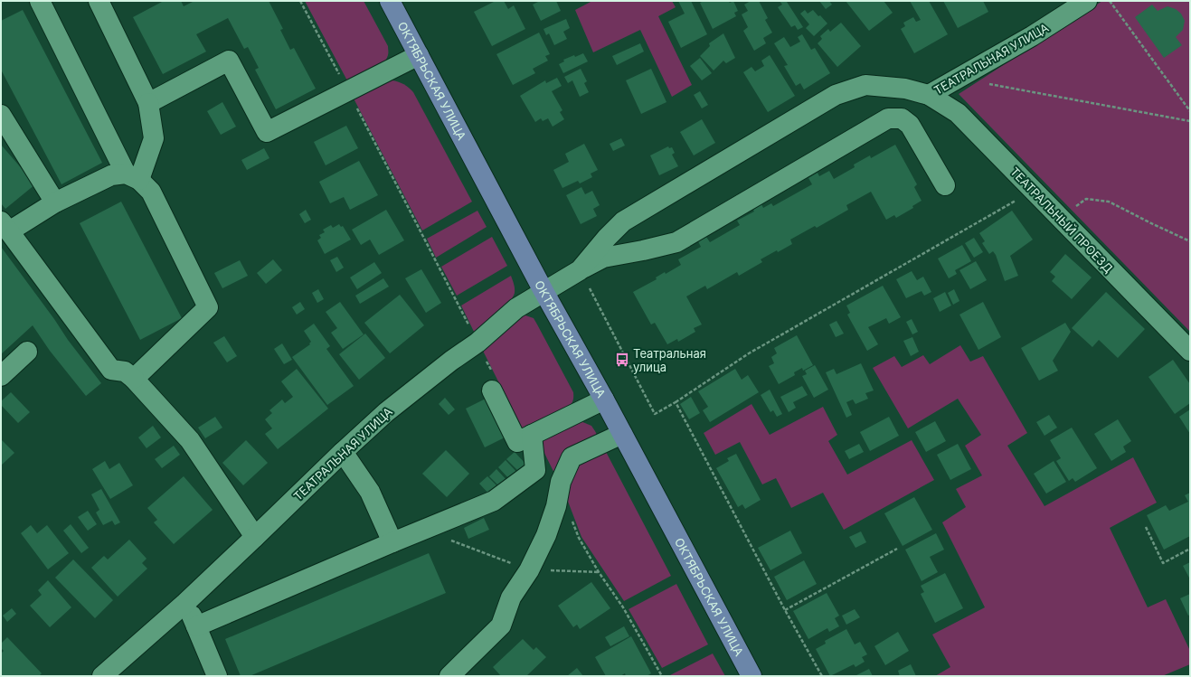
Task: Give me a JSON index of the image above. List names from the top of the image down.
{
  "streets": {
    "main road": ["ОКТЯБРЬСКАЯ УЛИЦА"],
    "street": ["ТЕАТРАЛЬНАЯ УЛИЦА", "ТЕАТРАЛЬНЫЙ ПРОЕЗД"]
  },
  "crossings": [
    ["ТЕАТРАЛЬНАЯ УЛИЦА", "ОКТЯБРЬСКАЯ УЛИЦА"],
    ["ТЕАТРАЛЬНАЯ УЛИЦА", "ТЕАТРАЛЬНЫЙ ПРОЕЗД"]
  ],
  "places": {
    "bus stop": ["Театральная улица"]
  }
}
